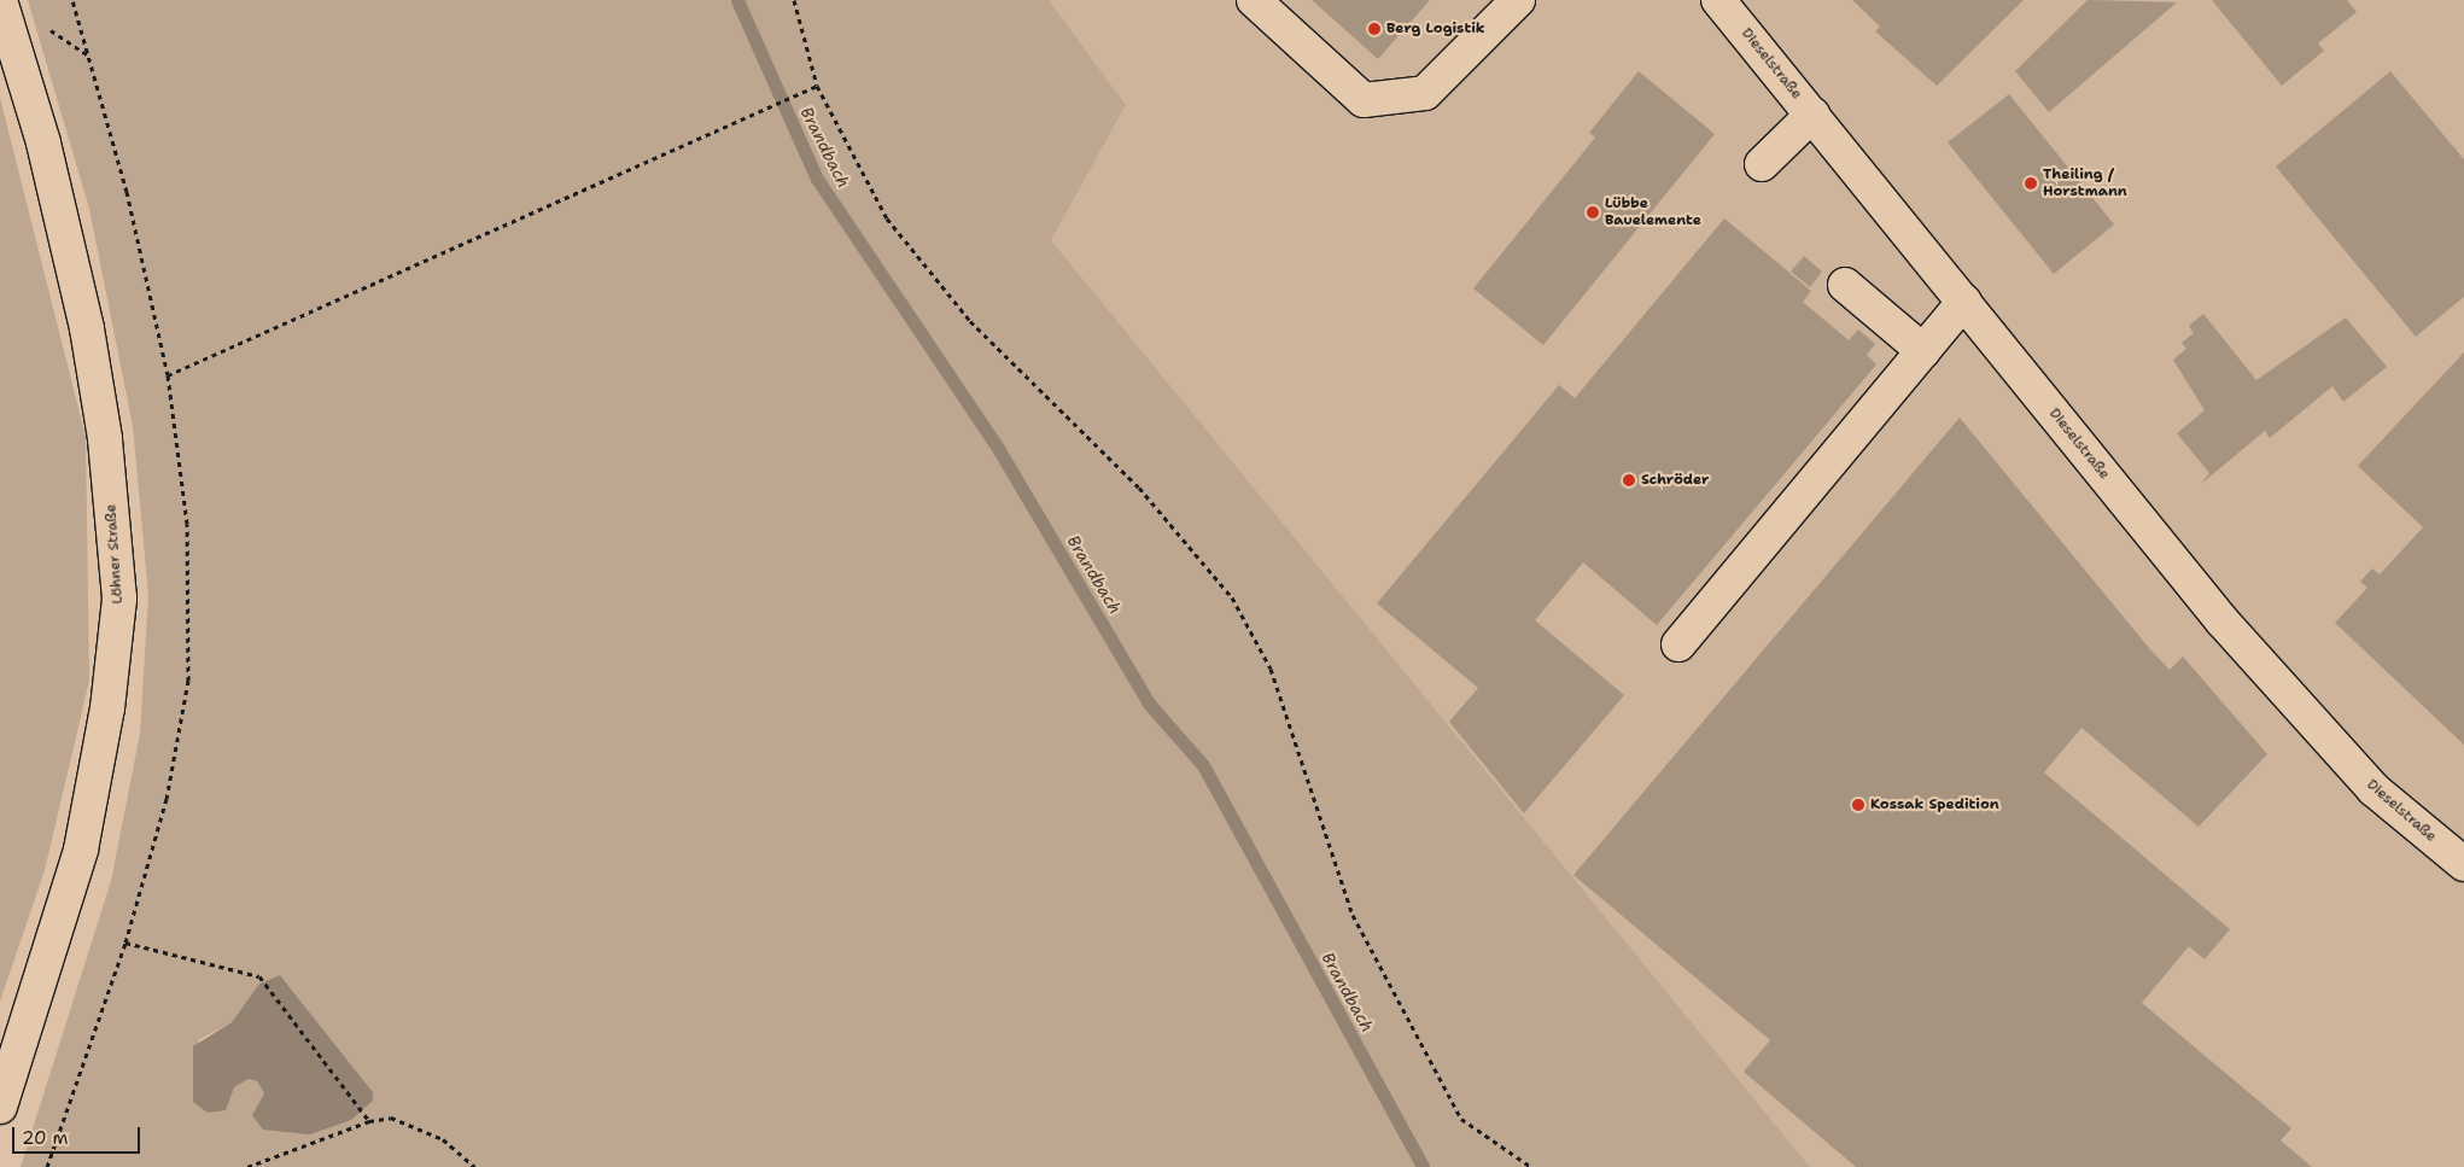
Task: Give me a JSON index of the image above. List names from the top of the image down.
{
  "streets": {
    "street": ["Dieselstraße", "Löhner Straße"]
  },
  "water": ["Brandbach"],
  "places": [
    "Berg Logistik",
    "Theiling / Horstmann",
    "Lübbe Bauelemente",
    "Schröder",
    "Kossak Spedition"
  ],
  "scale_bar": "20 m"
}
